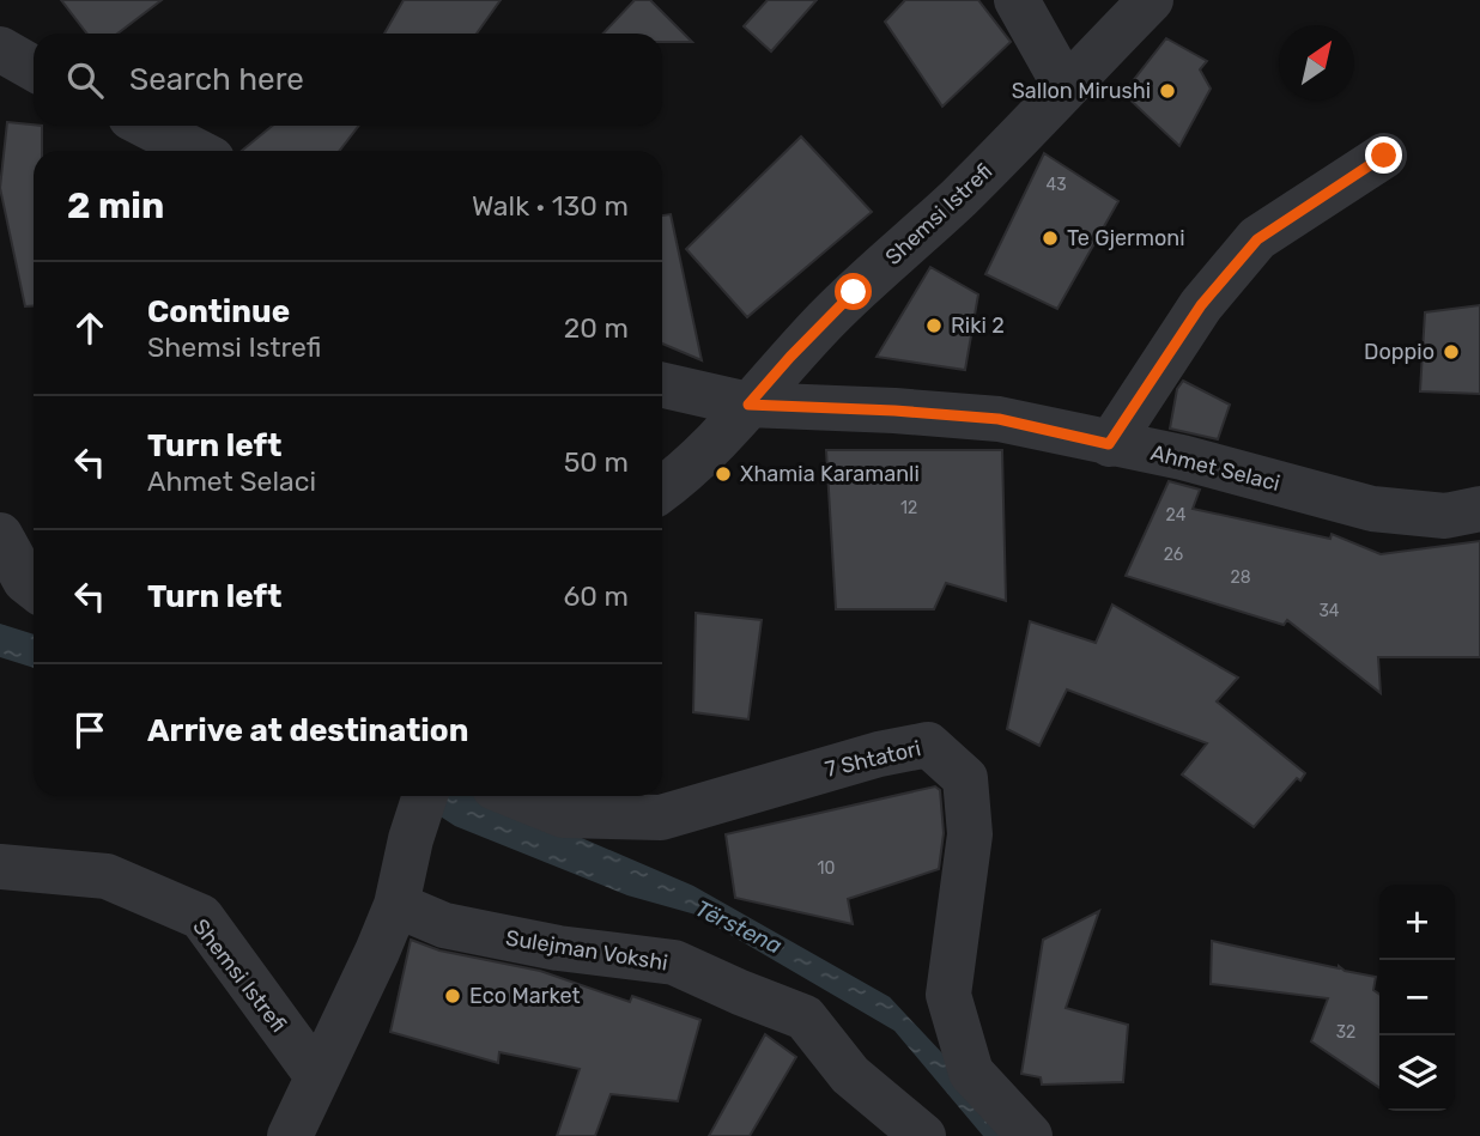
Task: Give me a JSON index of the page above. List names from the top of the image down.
{
  "streets": {
    "street": [
      "Shemsi Istrefi",
      "Ahmet Selaci",
      "7 Shtatori",
      "Sulejman Vokshi"
    ]
  },
  "crossings": [
    ["Shemsi Istrefi", "Ahmet Selaci"]
  ],
  "water": ["Tërstena"],
  "places": [
    "Sallon Mirushi",
    "Te Gjermoni",
    "Riki 2",
    "Doppio",
    "Xhamia Karamanli",
    "Eco Market"
  ],
  "house_numbers": [
    "43",
    "12",
    "24",
    "26",
    "28",
    "34",
    "10",
    "32"
  ],
  "north": "top right",
  "page": {
    "search": "Search here",
    "heading": ["2 min", "Walk · 130 m"],
    "list": [
      ["Continue", "Shemsi Istrefi", "20 m"],
      ["Turn left", "Ahmet Selaci", "50 m"],
      ["Turn left", "60 m"],
      "Arrive at destination"
    ],
    "map_buttons": ["+", "−"]
  }
}
